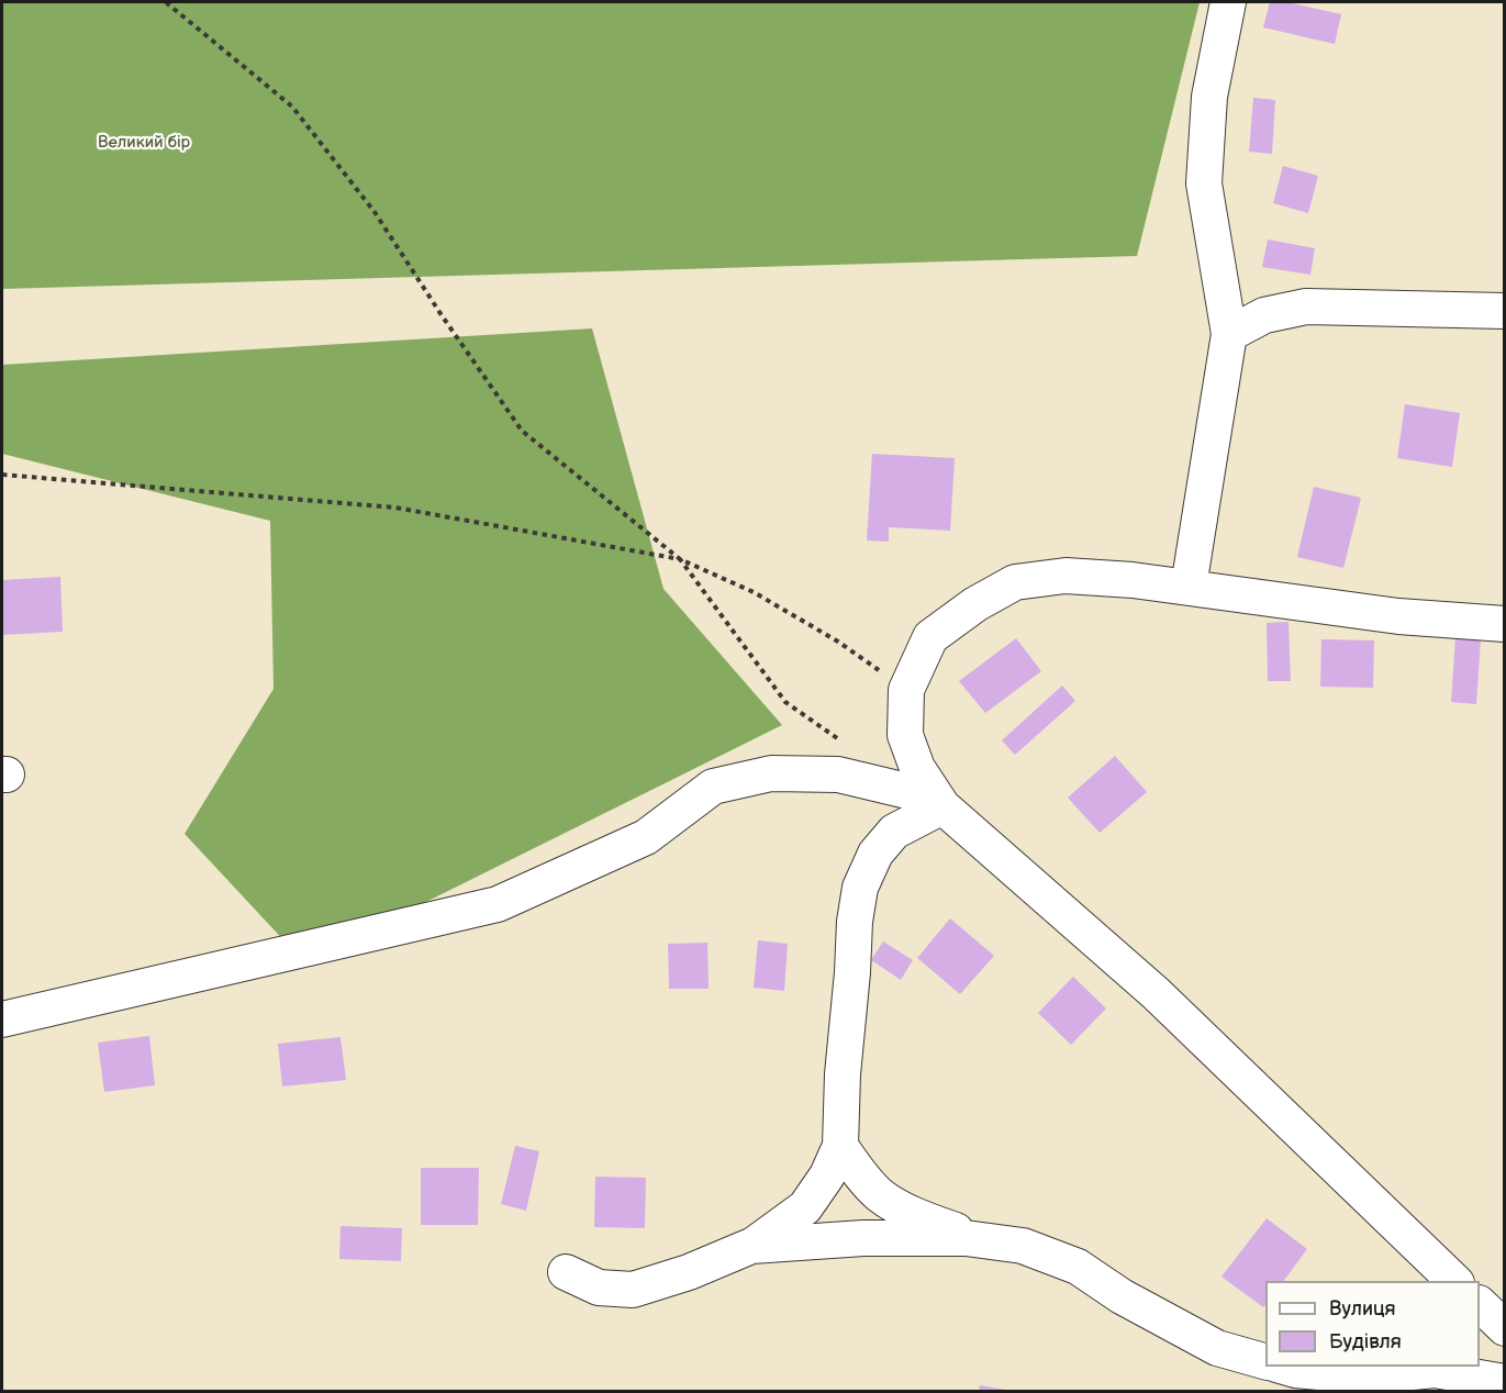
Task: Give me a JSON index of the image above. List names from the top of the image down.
{
  "parks": ["Великий бір"],
  "legend": ["Вулиця", "Будівля"]
}
